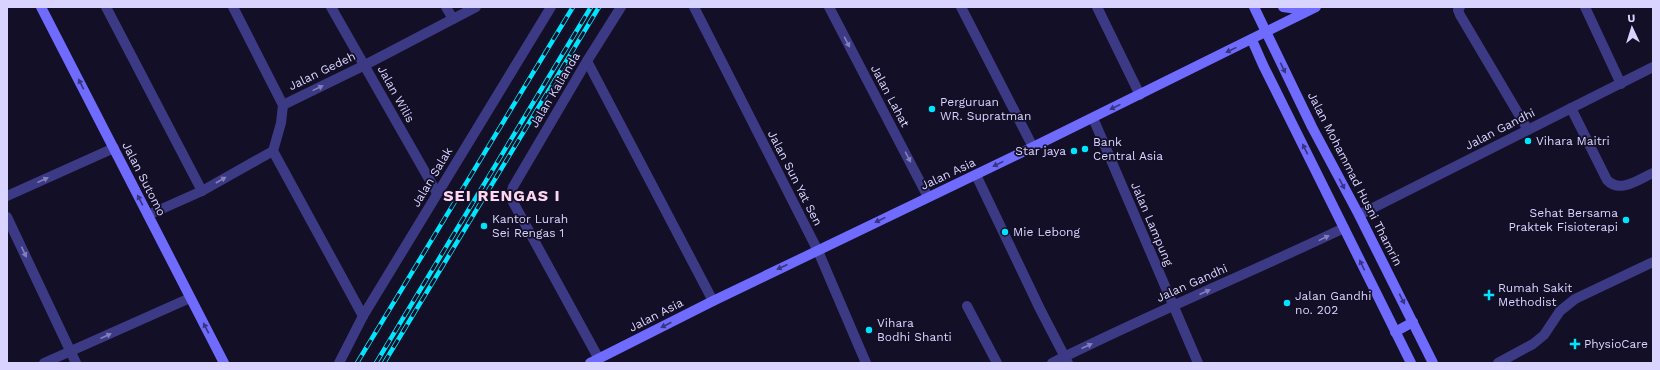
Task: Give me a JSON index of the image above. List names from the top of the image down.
{
  "streets": {
    "main road": ["Jalan Asia", "Jalan Sutomo", "Jalan Mohammad Husni Thamrin"],
    "street": [
      "Jalan Gedeh",
      "Jalan Kalianda",
      "Jalan Wilis",
      "Jalan Lahat",
      "Jalan Gandhi",
      "Jalan Salak",
      "Jalan Sun Yat Sen",
      "Jalan Lampung"
    ]
  },
  "crossings": [
    ["Jalan Gedeh", "Jalan Wilis"],
    ["Jalan Kalianda", "Jalan Asia"],
    ["Jalan Wilis", "Jalan Salak"],
    ["Jalan Lahat", "Jalan Asia"],
    ["Jalan Gandhi", "Jalan Mohammad Husni Thamrin"],
    ["Jalan Gandhi", "Jalan Lampung"],
    ["Jalan Asia", "Jalan Sun Yat Sen"],
    ["Jalan Asia", "Jalan Mohammad Husni Thamrin"],
    ["Jalan Asia", "Jalan Lampung"]
  ],
  "one_way": [
    "Jalan Lahat",
    "Jalan Gandhi",
    "Jalan Asia",
    "Jalan Sutomo"
  ],
  "districts": ["SEI RENGAS I"],
  "places": {
    "other": [
      "Perguruan WR. Supratman",
      "Vihara Maitri",
      "Bank Central Asia",
      "Star jaya",
      "Sehat Bersama Praktek Fisioterapi",
      "Kantor Lurah Sei Rengas 1",
      "Mie Lebong",
      "Jalan Gandhi no. 202",
      "Vihara Bodhi Shanti"
    ],
    "health": ["Rumah Sakit Methodist", "PhysioCare"]
  },
  "north": "top"
}
